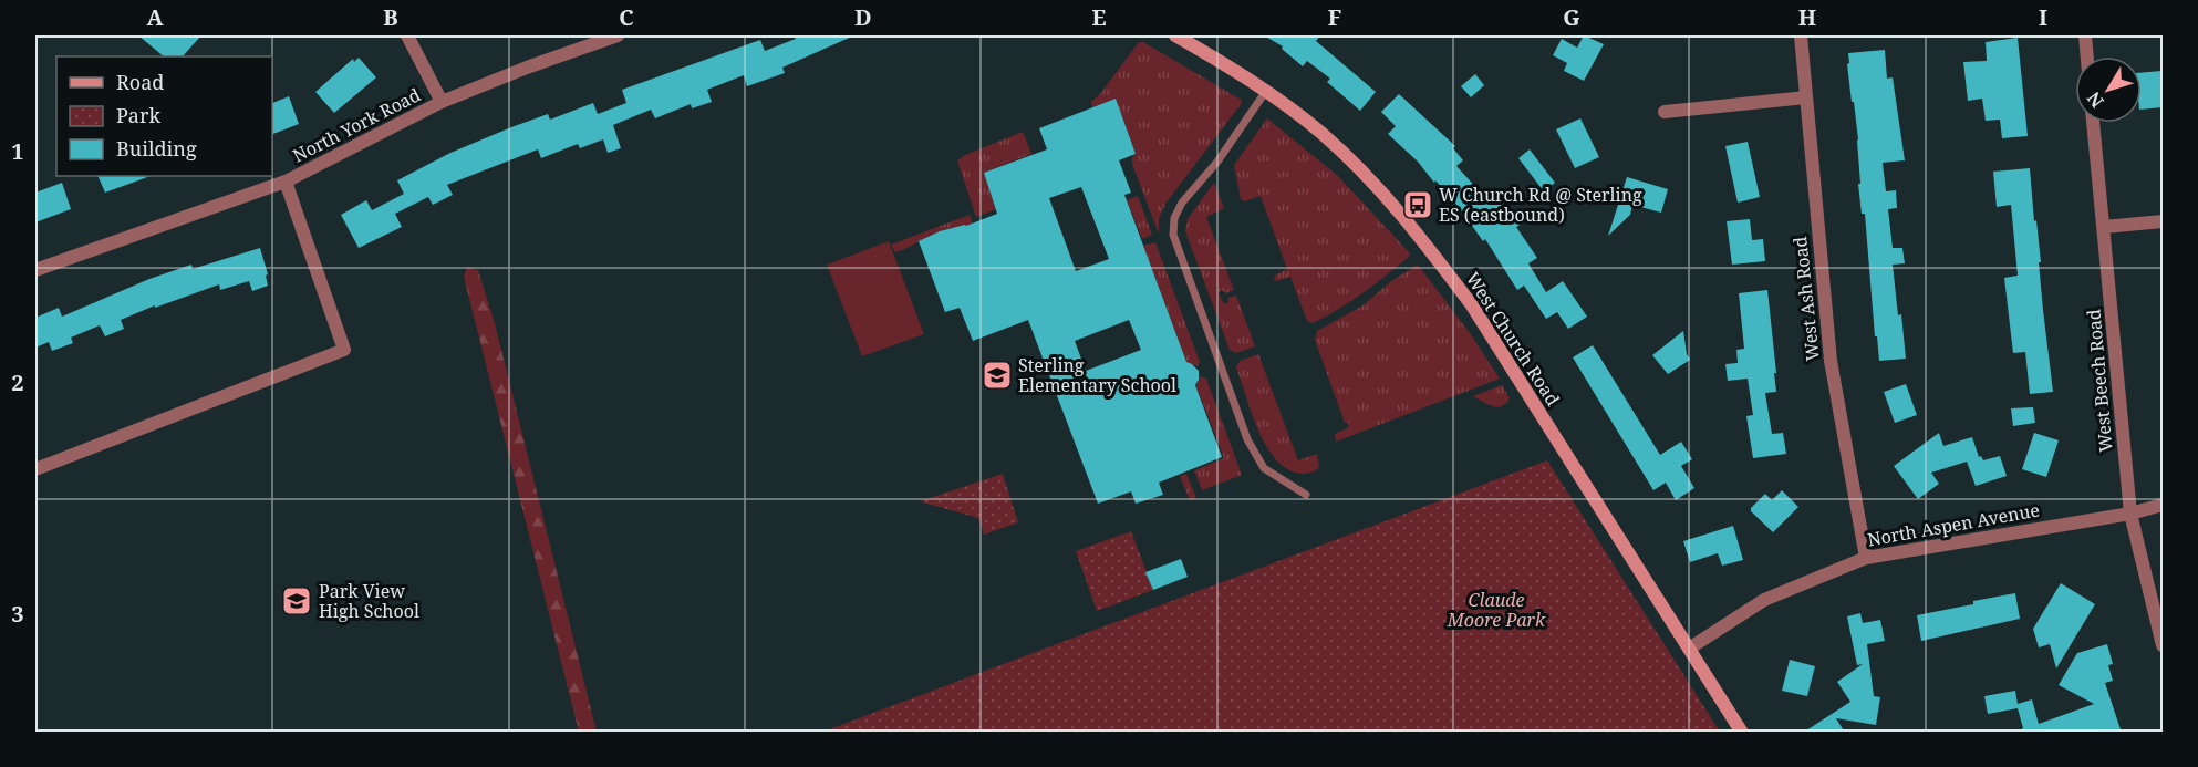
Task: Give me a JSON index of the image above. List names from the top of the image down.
{
  "streets": {
    "main road": ["West Church Road"],
    "street": [
      "North York Road",
      "West Ash Road",
      "West Beech Road",
      "North Aspen Avenue"
    ]
  },
  "crossings": [
    ["West Ash Road", "North Aspen Avenue"],
    ["West Church Road", "North Aspen Avenue"],
    ["West Beech Road", "North Aspen Avenue"]
  ],
  "parks": ["Claude Moore Park"],
  "places": {
    "bus stop": ["W Church Rd @ Sterling ES (eastbound)"],
    "school or university": ["Sterling Elementary School", "Park View High School"]
  },
  "legend": ["Road", "Park", "Building"],
  "north": "bottom left",
  "grid": {
    "columns": [
      "A",
      "B",
      "C",
      "D",
      "E",
      "F",
      "G",
      "H",
      "I"
    ],
    "rows": ["1", "2", "3"]
  }
}
